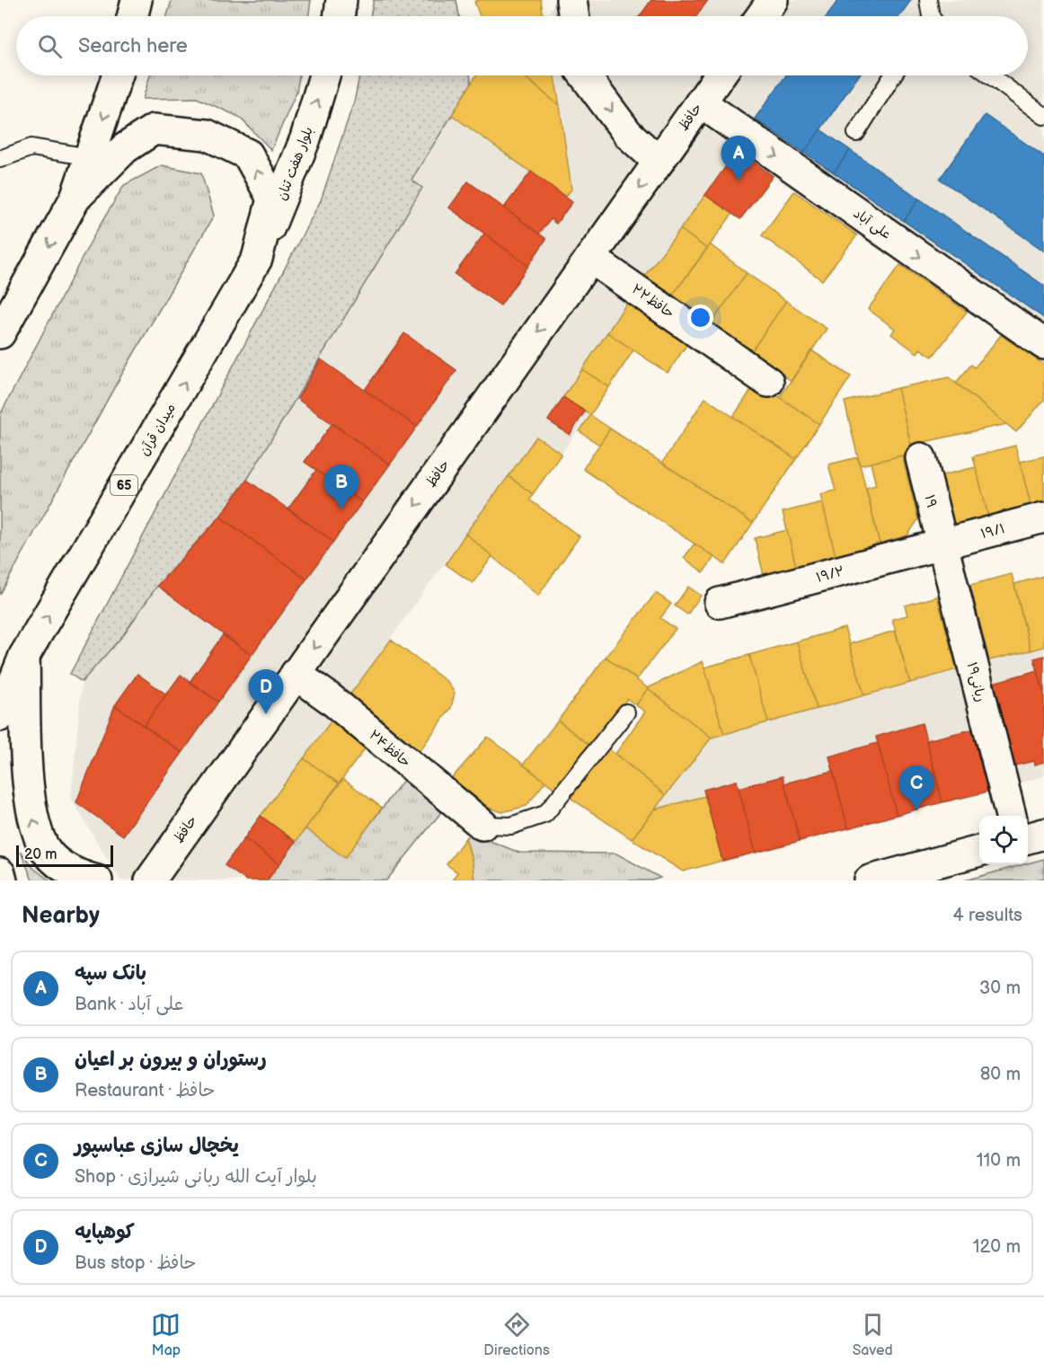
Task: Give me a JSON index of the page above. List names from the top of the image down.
{
  "streets": {
    "main road": [
      "حافظ",
      "بلوار هفت تنان",
      "علی آباد",
      "حافظ۲۲",
      "میدان قرآن",
      "65",
      "۱۹",
      "۱۹/۱",
      "۱۹/۲",
      "ربانی۱۹",
      "حافظ۲۴"
    ]
  },
  "crossings": [
    ["حافظ", "علی آباد"],
    ["حافظ", "حافظ۲۲"],
    ["حافظ", "حافظ۲۴"],
    ["بلوار هفت تنان", "میدان قرآن"],
    ["بلوار هفت تنان", "65"],
    ["میدان قرآن", "65"],
    ["۱۹", "۱۹/۱"],
    ["۱۹", "۱۹/۲"],
    ["۱۹", "ربانی۱۹"],
    ["۱۹/۱", "۱۹/۲"],
    ["۱۹/۱", "ربانی۱۹"],
    ["۱۹/۲", "ربانی۱۹"]
  ],
  "one_way": ["حافظ", "علی آباد"],
  "scale_bar": "20 m",
  "page": {
    "search": "Search here",
    "pins": [
      "A",
      "B",
      "D",
      "C"
    ],
    "scale": "20 m",
    "heading": ["Nearby", "4 results"],
    "list": [
      {
        "mark": "A",
        "name": "بانک سپه",
        "note": "Bank · علی آباد",
        "value": "30 m"
      },
      {
        "mark": "B",
        "name": "رستوران و بیرون بر اعيان",
        "note": "Restaurant · حافظ",
        "value": "80 m"
      },
      {
        "mark": "C",
        "name": "یخچال سازی عباسپور",
        "note": "Shop · بلوار آیت الله ربانی شیرازی",
        "value": "110 m"
      },
      {
        "mark": "D",
        "name": "کوهپایه",
        "note": "Bus stop · حافظ",
        "value": "120 m"
      }
    ],
    "nav": ["Map", "Directions", "Saved"]
  }
}
